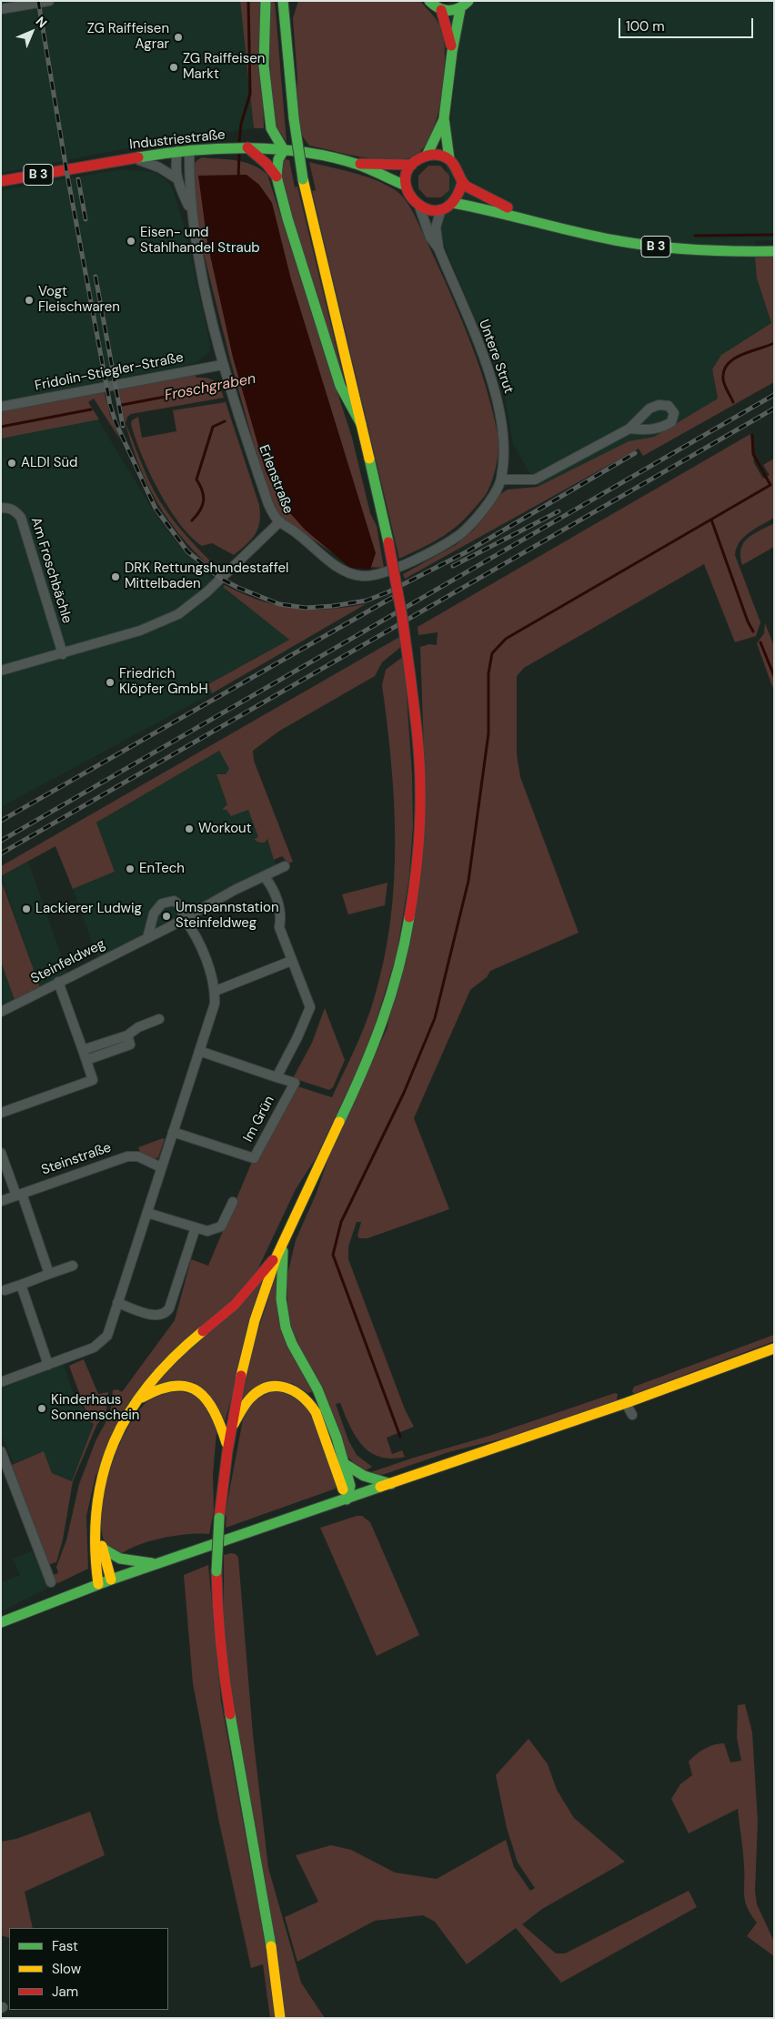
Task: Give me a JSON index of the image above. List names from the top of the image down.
{
  "streets": {
    "main road": ["Industriestraße", "B 3"],
    "street": [
      "Untere Strut",
      "Fridolin-Stiegler-Straße",
      "Erlenstraße",
      "Am Froschbächle",
      "Steinfeldweg",
      "Im Grün",
      "Steinstraße"
    ]
  },
  "crossings": [
    ["Industriestraße", "B 3"],
    ["Industriestraße", "Erlenstraße"],
    ["B 3", "Untere Strut"],
    ["Untere Strut", "Erlenstraße"],
    ["Fridolin-Stiegler-Straße", "Erlenstraße"],
    ["Erlenstraße", "Am Froschbächle"],
    ["Steinfeldweg", "Im Grün"]
  ],
  "water": ["Froschgraben"],
  "places": [
    "ZG Raiffeisen Agrar",
    "ZG Raiffeisen Markt",
    "Eisen- und Stahlhandel Straub",
    "Vogt Fleischwaren",
    "ALDI Süd",
    "DRK Rettungshundestaffel Mittelbaden",
    "Friedrich Klöpfer GmbH",
    "Workout",
    "EnTech",
    "Lackierer Ludwig",
    "Umspannstation Steinfeldweg",
    "Kinderhaus Sonnenschein"
  ],
  "legend": ["Fast", "Slow", "Jam"],
  "scale_bar": "100 m",
  "north": "top right"
}
